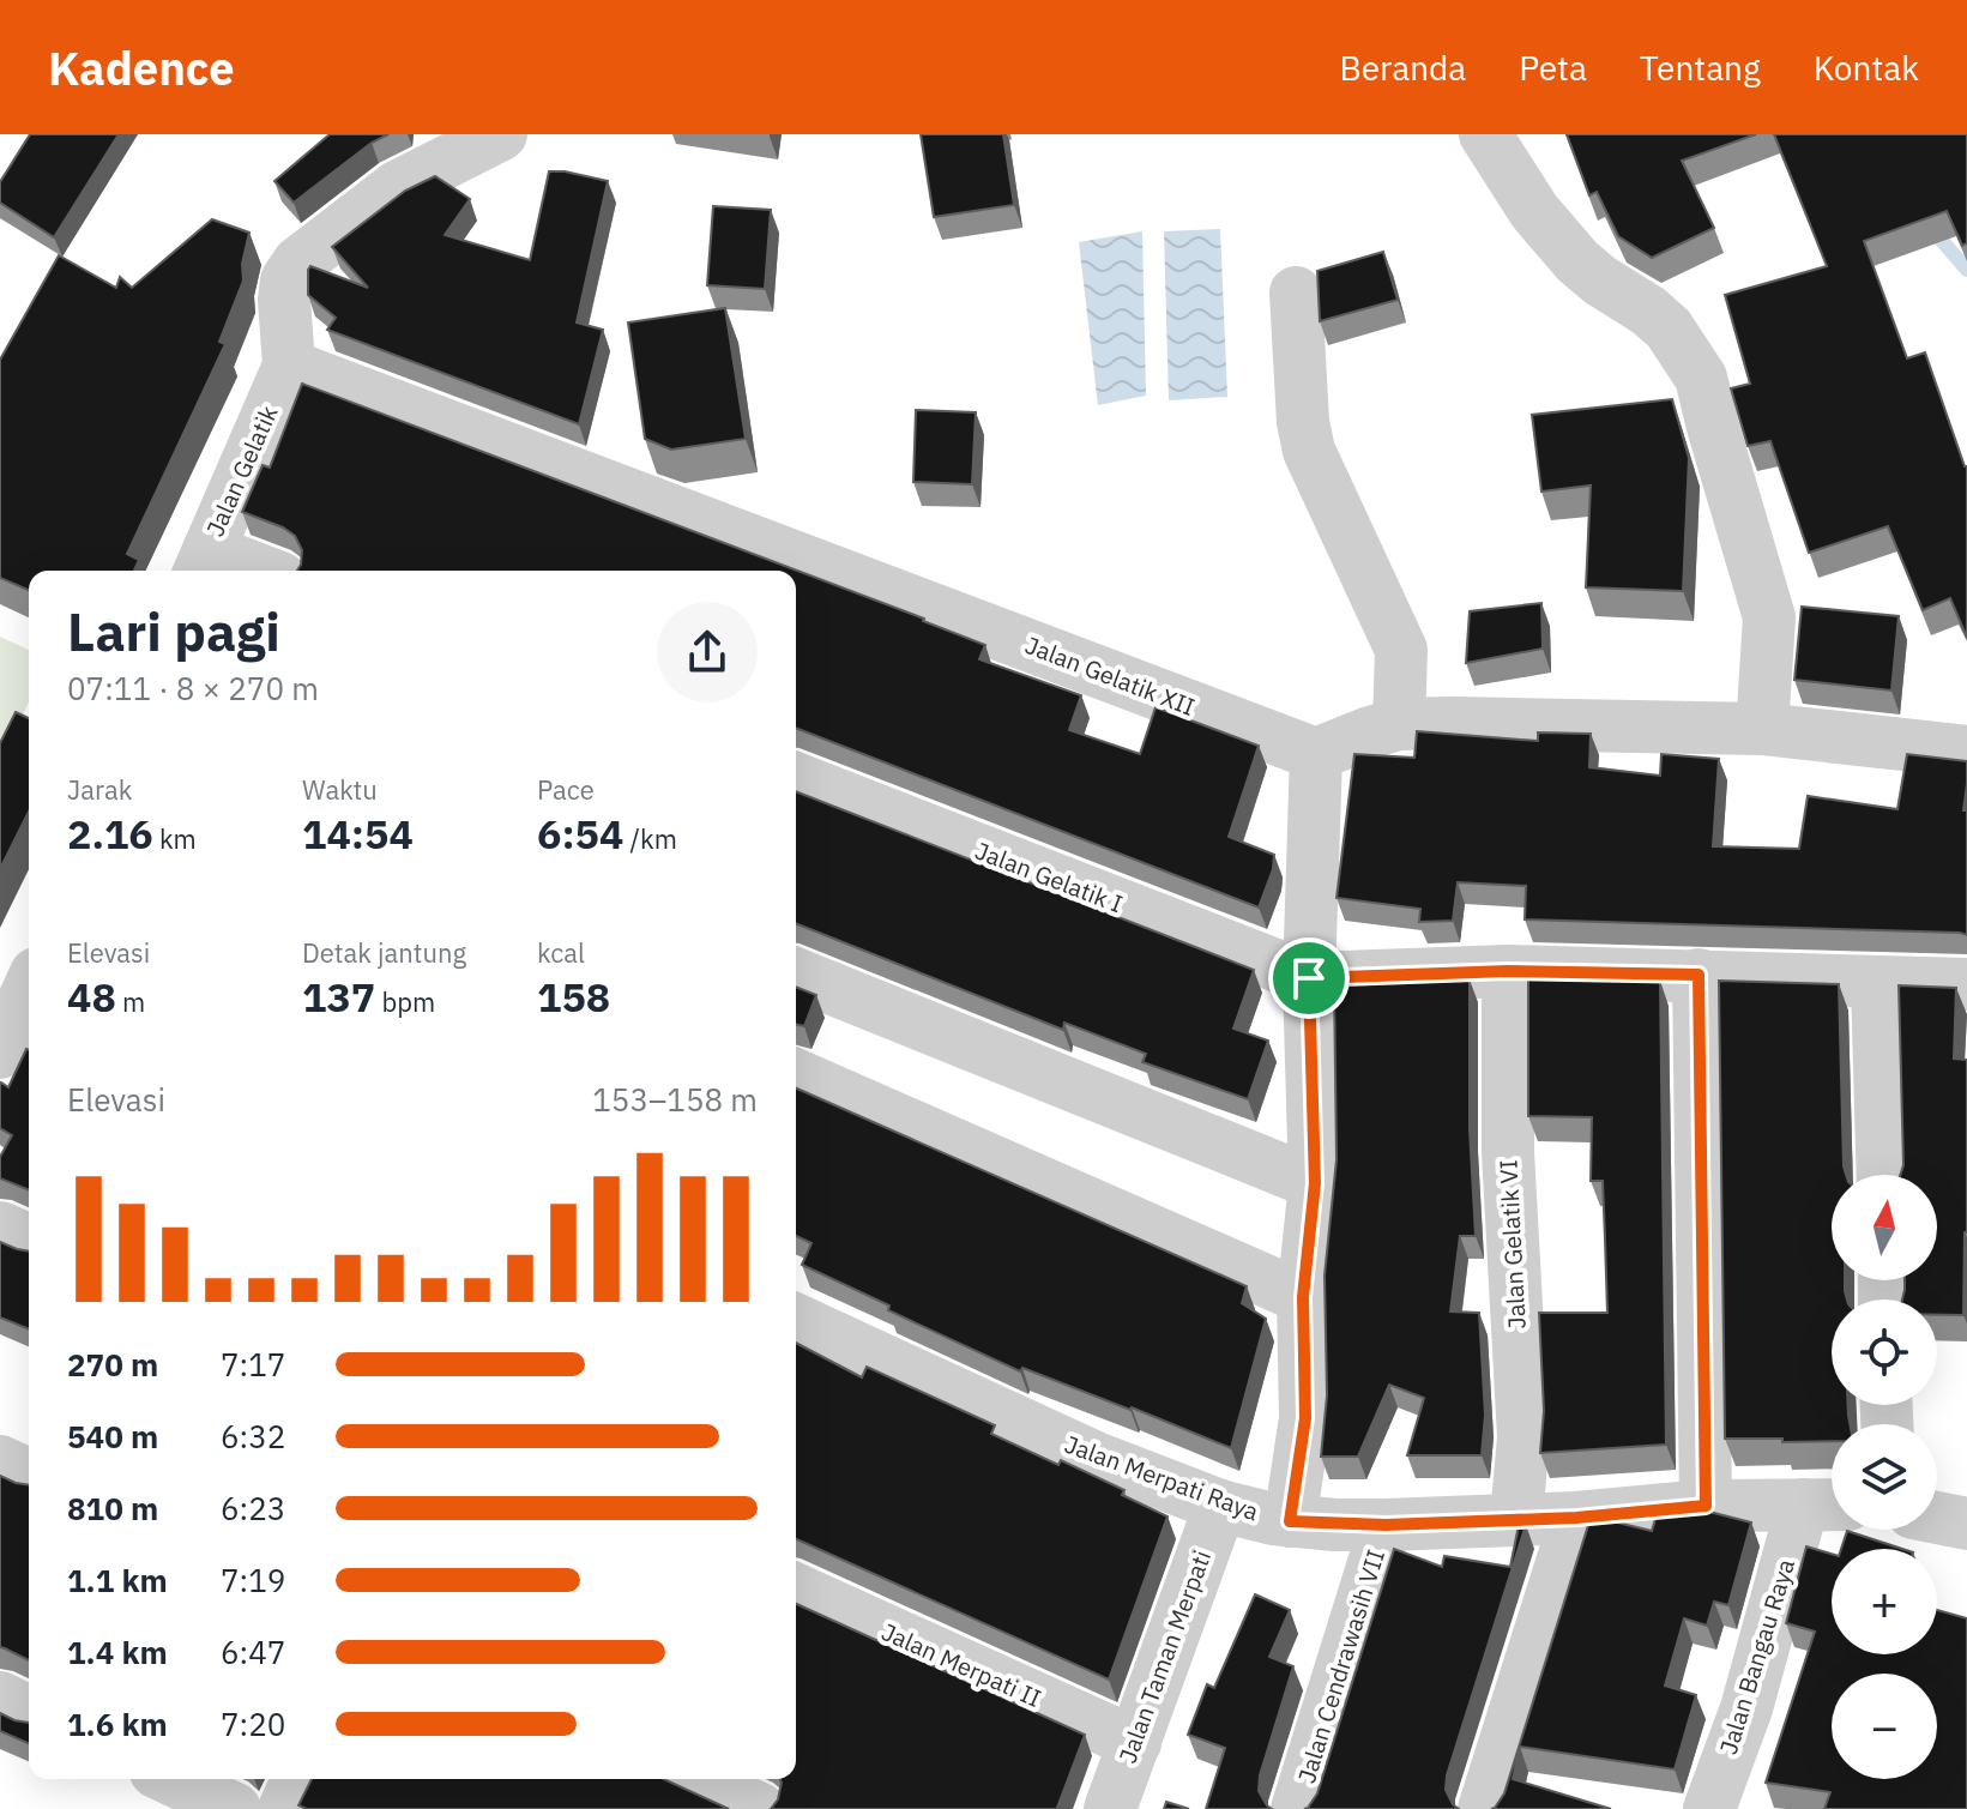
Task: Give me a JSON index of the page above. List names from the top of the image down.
{
  "streets": {
    "street": [
      "Jalan Gelatik",
      "Jalan Gelatik XII",
      "Jalan Gelatik I",
      "Jalan Gelatik VI",
      "Jalan Merpati Raya",
      "Jalan Taman Merpati",
      "Jalan Bangau Raya",
      "Jalan Merpati II",
      "Jalan Cendrawasih VII"
    ]
  },
  "crossings": [
    ["Jalan Gelatik", "Jalan Gelatik XII"],
    ["Jalan Gelatik VI", "Jalan Merpati Raya"],
    ["Jalan Merpati Raya", "Jalan Taman Merpati"],
    ["Jalan Merpati Raya", "Jalan Bangau Raya"],
    ["Jalan Merpati Raya", "Jalan Cendrawasih VII"],
    ["Jalan Taman Merpati", "Jalan Merpati II"]
  ],
  "north": "top",
  "page": {
    "header": "Kadence",
    "nav": [
      "Beranda",
      "Peta",
      "Tentang",
      "Kontak"
    ],
    "heading": ["Lari pagi", "07:11 · 8 × 270 m"],
    "stats": [
      ["Jarak", "2.16 km"],
      ["Waktu", "14:54"],
      ["Pace", "6:54 /km"],
      ["Elevasi", "48 m"],
      ["Detak jantung", "137 bpm"],
      ["kcal", "158"]
    ],
    "chart": ["Elevasi", "153–158 m"],
    "map_buttons": ["+", "−"],
    "list": [
      {
        "name": "270 m",
        "note": "7:17"
      },
      {
        "name": "540 m",
        "note": "6:32"
      },
      {
        "name": "810 m",
        "note": "6:23"
      },
      {
        "name": "1.1 km",
        "note": "7:19"
      },
      {
        "name": "1.4 km",
        "note": "6:47"
      },
      {
        "name": "1.6 km",
        "note": "7:20"
      }
    ]
  }
}
